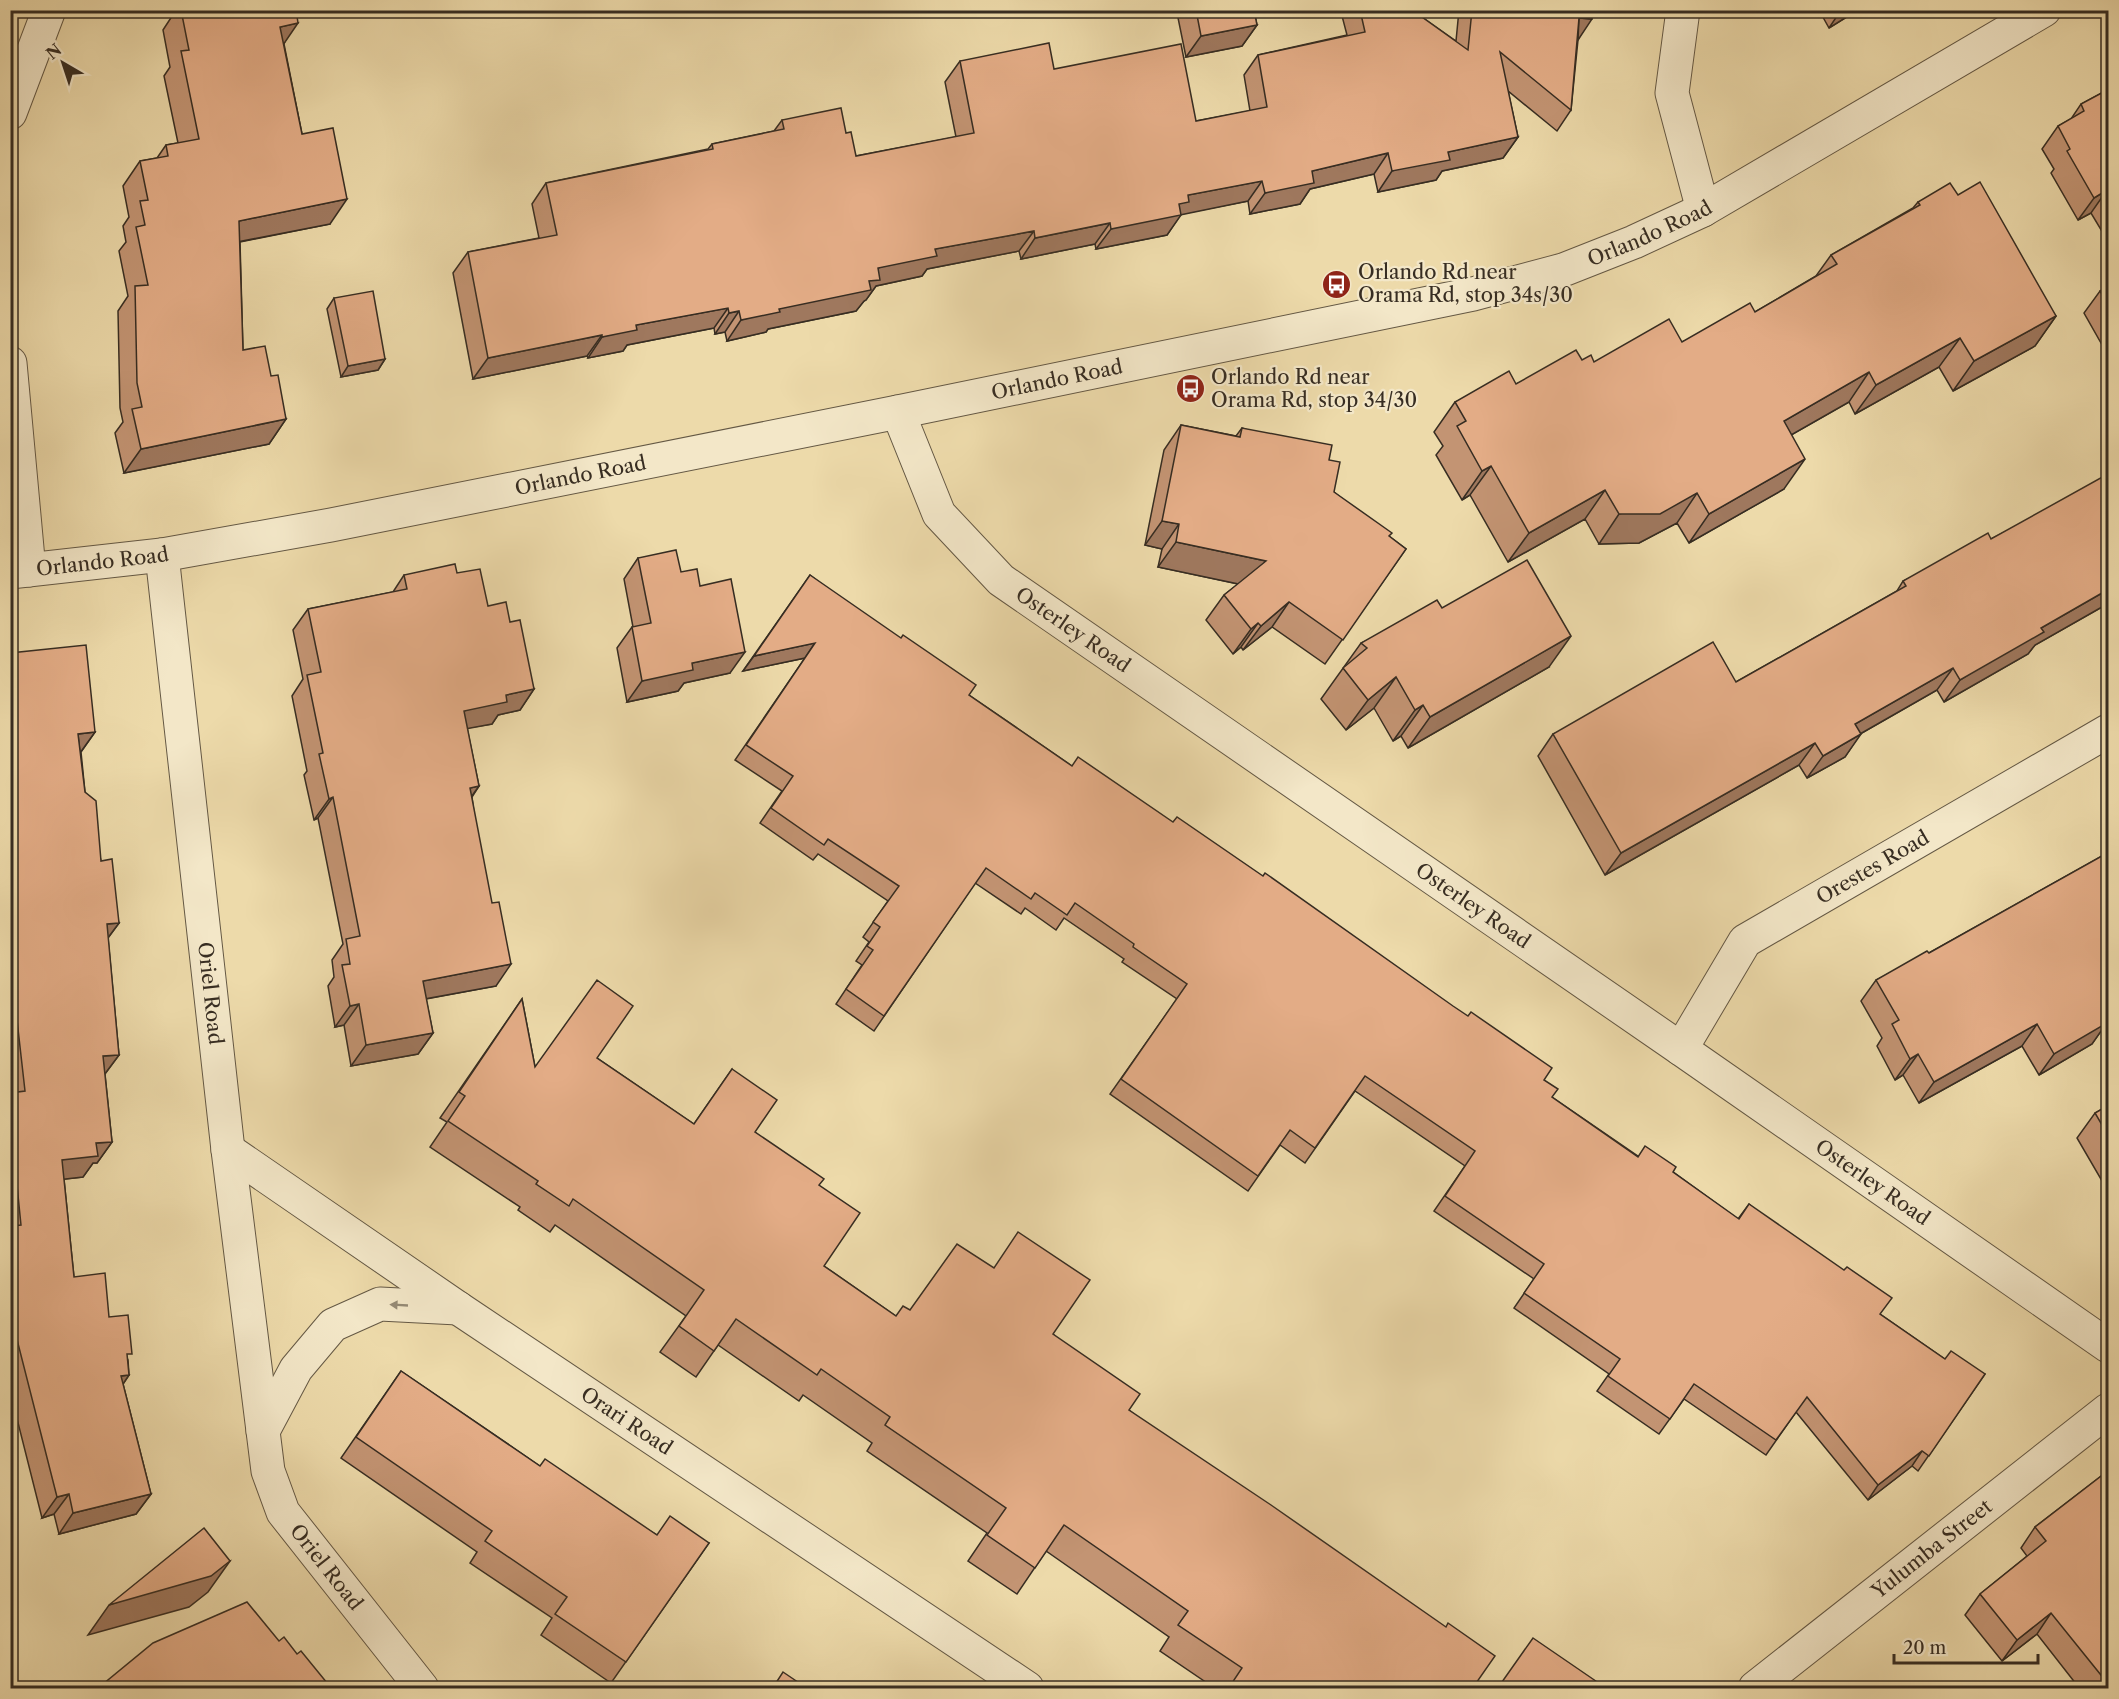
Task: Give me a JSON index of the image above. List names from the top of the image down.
{
  "streets": {
    "street": [
      "Orlando Road",
      "Osterley Road",
      "Orestes Road",
      "Oriel Road",
      "Orari Road",
      "Yulumba Street"
    ]
  },
  "crossings": [
    ["Orlando Road", "Osterley Road"],
    ["Orlando Road", "Oriel Road"],
    ["Osterley Road", "Orestes Road"],
    ["Oriel Road", "Orari Road"]
  ],
  "places": {
    "bus stop": ["Orlando Rd near Orama Rd, stop 34s/30", "Orlando Rd near Orama Rd, stop 34/30"]
  },
  "scale_bar": "20 m",
  "north": "top left"
}
